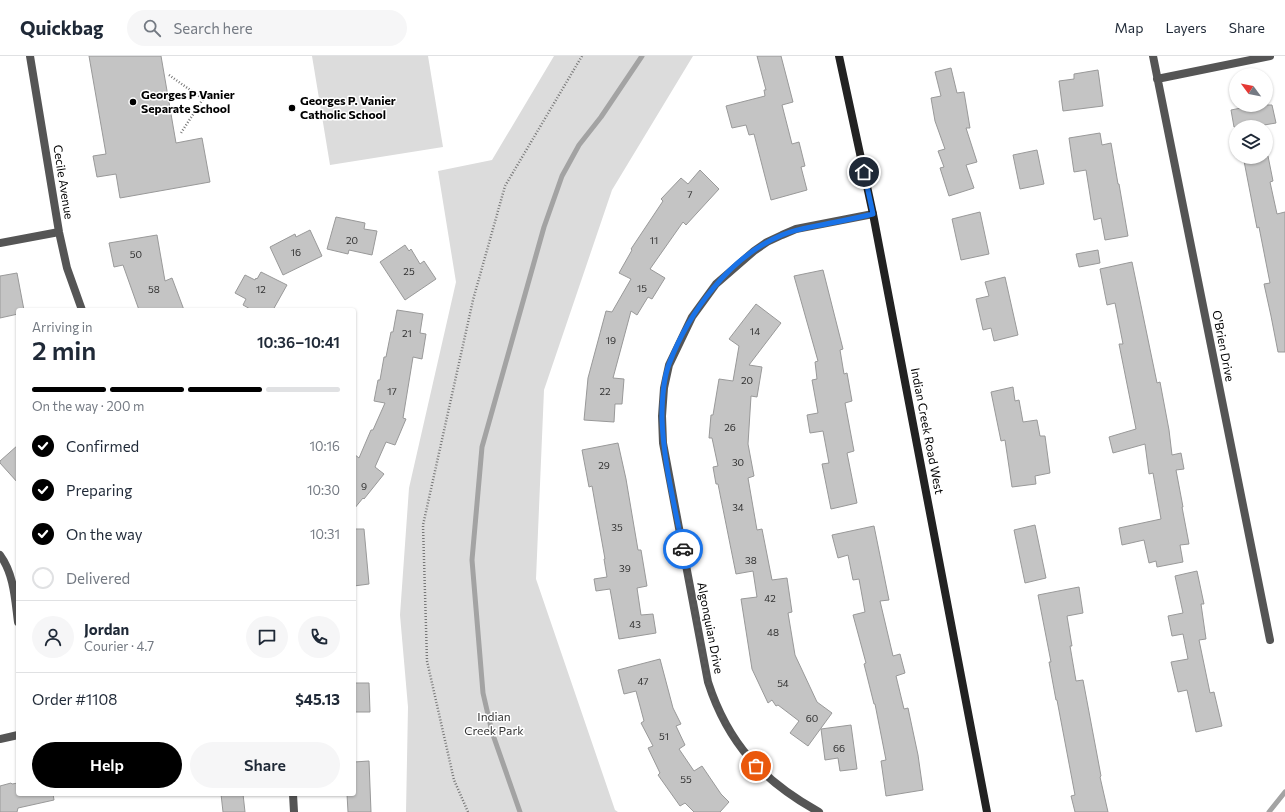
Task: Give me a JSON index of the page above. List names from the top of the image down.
{
  "streets": {
    "street": [
      "Cecile Avenue",
      "O'Brien Drive",
      "Indian Creek Road West",
      "Algonquian Drive"
    ]
  },
  "crossings": [
    ["Indian Creek Road West", "Algonquian Drive"]
  ],
  "parks": ["Indian Creek Park"],
  "places": ["Georges P Vanier Separate School", "Georges P. Vanier Catholic School"],
  "house_numbers": [
    "7",
    "20",
    "11",
    "16",
    "50",
    "25",
    "15",
    "58",
    "12",
    "14",
    "21",
    "19",
    "20",
    "17",
    "22",
    "26",
    "30",
    "29",
    "9",
    "34",
    "35",
    "38",
    "39",
    "42",
    "43",
    "48",
    "47",
    "54",
    "60",
    "51",
    "66",
    "55"
  ],
  "north": "top left",
  "page": {
    "header": "Quickbag",
    "search": "Search here",
    "nav": ["Map", "Layers", "Share"],
    "heading": ["2 min", "Arriving in", "10:36–10:41"],
    "panel": [
      "Jordan",
      "Courier · 4.7",
      "Order #1108",
      "$45.13"
    ],
    "bar": "On the way · 200 m",
    "list": [
      ["Confirmed", "10:16"],
      ["Preparing", "10:30"],
      ["On the way", "10:31"],
      "Delivered"
    ],
    "buttons": ["Help", "Share"]
  }
}
